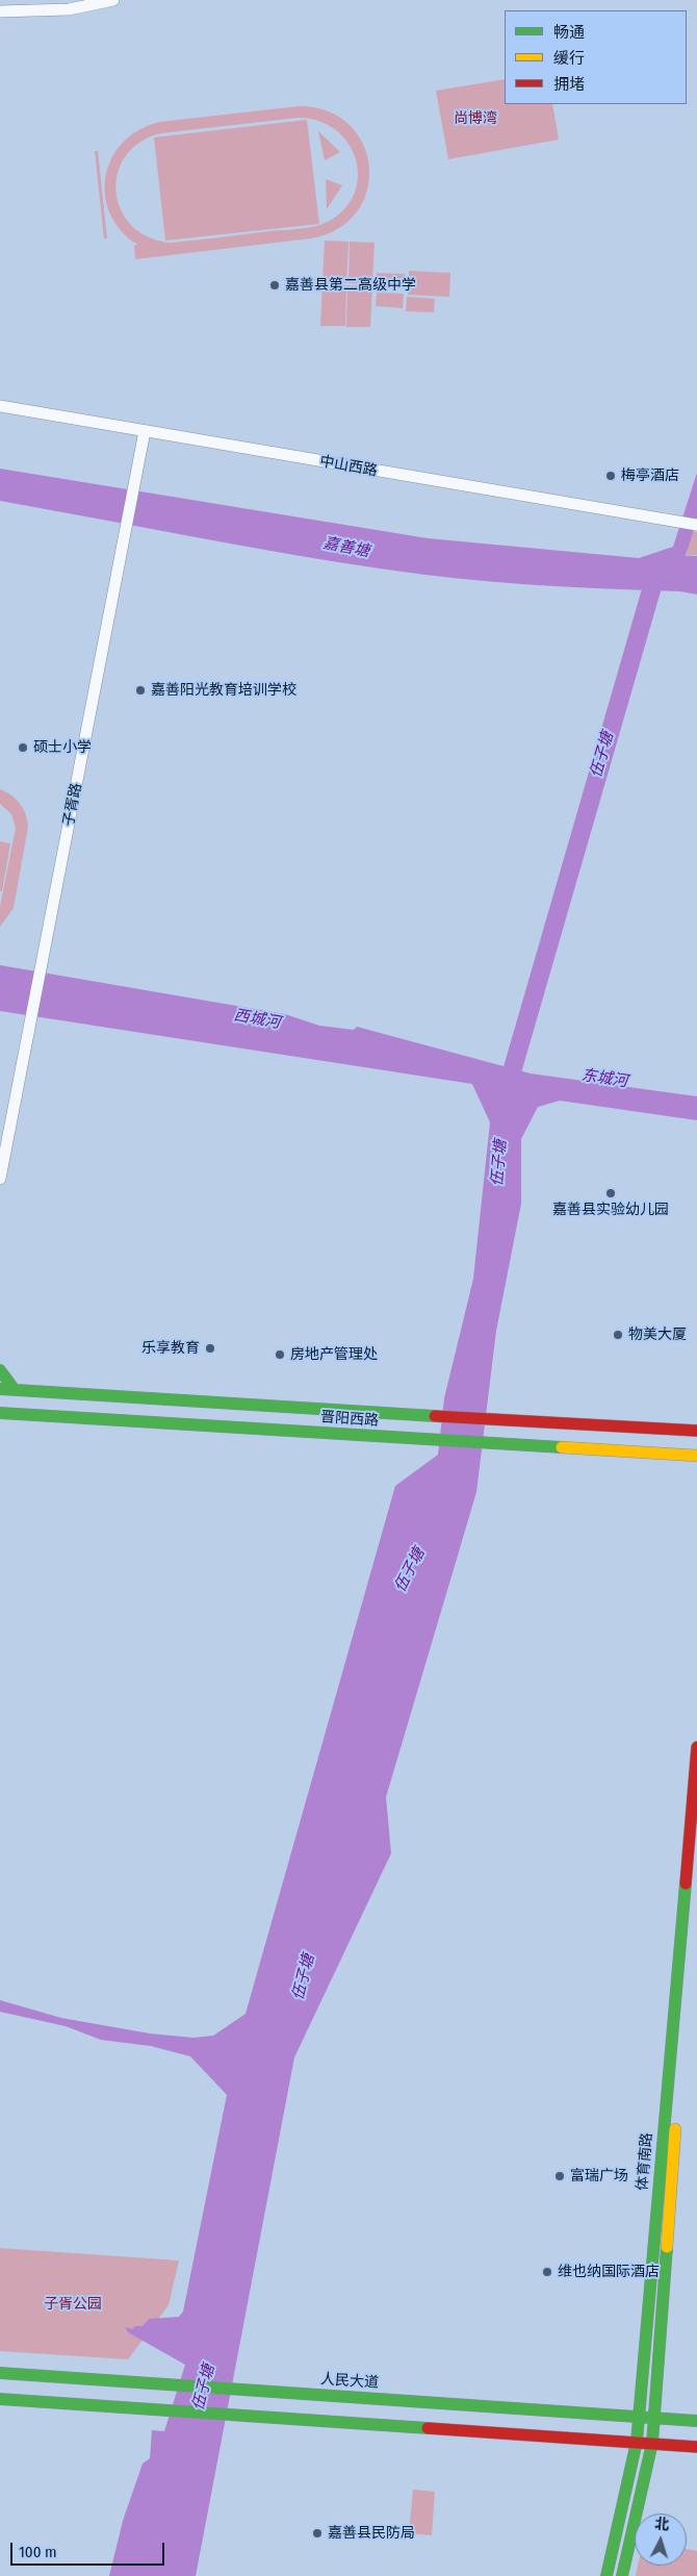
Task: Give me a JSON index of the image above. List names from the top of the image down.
{
  "streets": {
    "main road": ["晋阳西路", "体育南路", "人民大道"],
    "street": ["中山西路", "子胥路"]
  },
  "crossings": [
    ["中山西路", "子胥路"],
    ["体育南路", "人民大道"]
  ],
  "water": [
    "嘉善塘",
    "伍子塘",
    "西城河",
    "东城河"
  ],
  "parks": ["尚博湾", "子胥公园"],
  "places": [
    "嘉善县第二高级中学",
    "梅亭酒店",
    "嘉善阳光教育培训学校",
    "硕士小学",
    "嘉善县实验幼儿园",
    "物美大厦",
    "乐享教育",
    "房地产管理处",
    "富瑞广场",
    "维也纳国际酒店",
    "嘉善县民防局"
  ],
  "legend": ["畅通", "缓行", "拥堵"],
  "scale_bar": "100 m",
  "north": "top"
}
